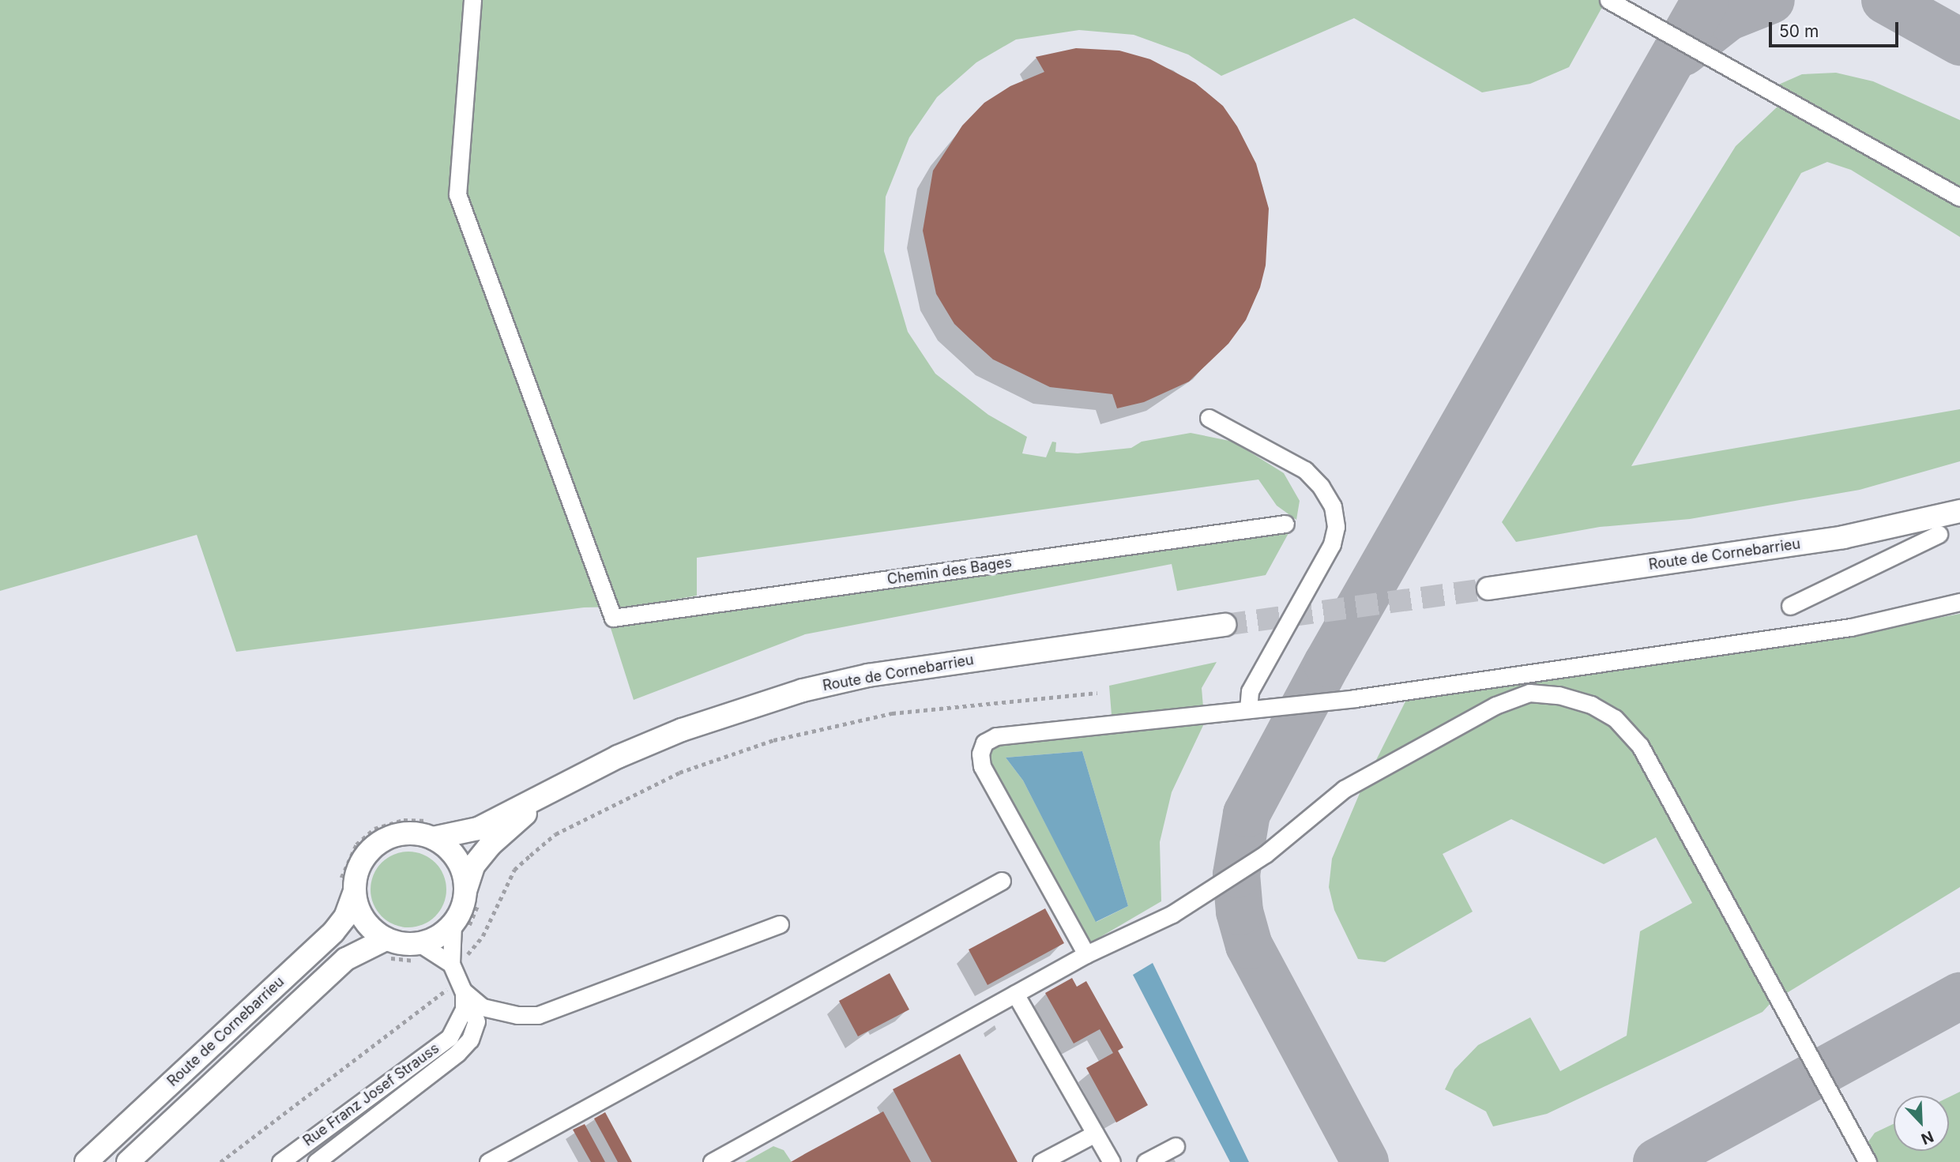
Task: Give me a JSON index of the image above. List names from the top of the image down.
{
  "streets": {
    "main road": ["Route de Cornebarrieu"],
    "street": ["Chemin des Bages", "Rue Franz Josef Strauss"]
  },
  "crossings": [
    ["Route de Cornebarrieu", "Rue Franz Josef Strauss"]
  ],
  "scale_bar": "50 m",
  "north": "bottom right"
}
